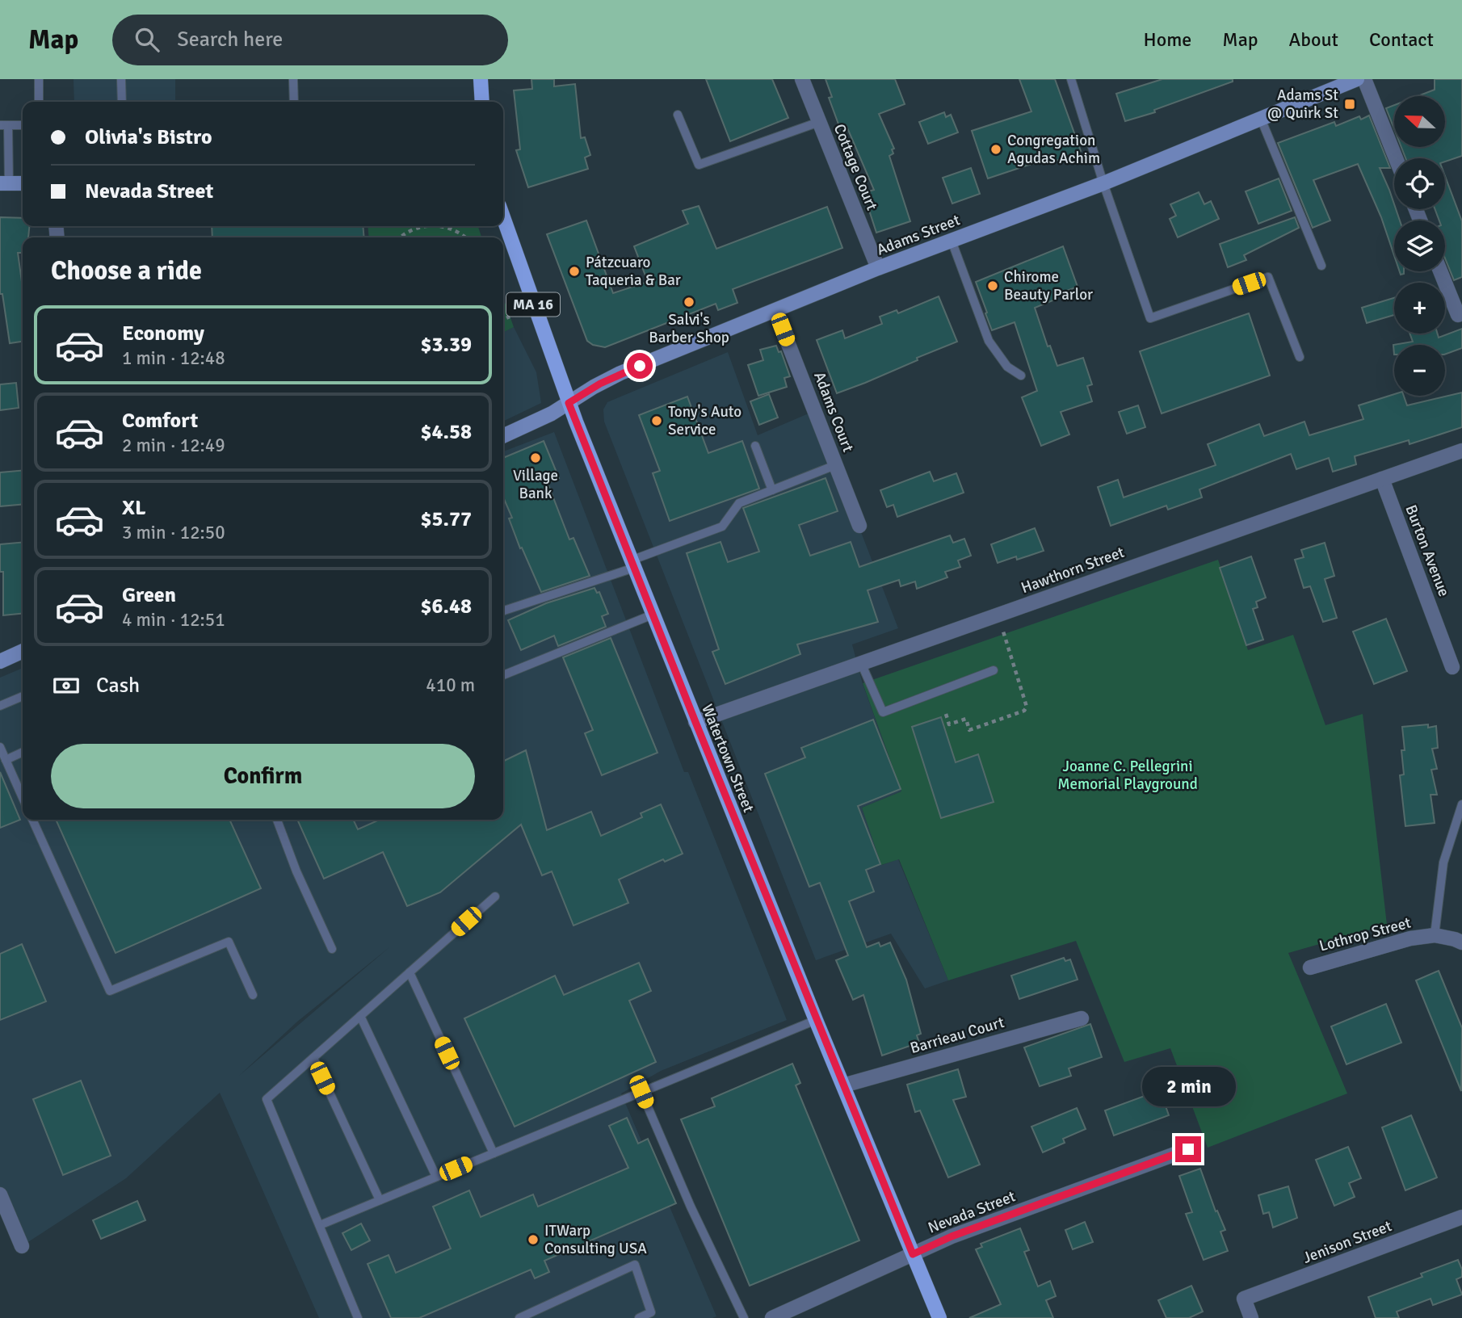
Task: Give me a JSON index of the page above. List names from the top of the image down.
{
  "streets": {
    "main road": ["MA 16", "Watertown Street"],
    "street": [
      "Cottage Court",
      "Adams Street",
      "Adams Court",
      "Burton Avenue",
      "Hawthorn Street",
      "Lothrop Street",
      "Barrieau Court",
      "Nevada Street",
      "Jenison Street"
    ]
  },
  "crossings": [
    ["Cottage Court", "Adams Street"],
    ["Adams Street", "Adams Court"],
    ["Adams Street", "Watertown Street"],
    ["Burton Avenue", "Hawthorn Street"],
    ["Hawthorn Street", "Watertown Street"],
    ["Watertown Street", "Barrieau Court"],
    ["Watertown Street", "Nevada Street"]
  ],
  "parks": ["Joanne C. Pellegrini Memorial Playground"],
  "places": {
    "transit": ["Adams St @ Quirk St"],
    "other": [
      "Congregation Agudas Achim",
      "Pátzcuaro Taqueria & Bar",
      "Chirome Beauty Parlor",
      "Salvi's Barber Shop",
      "Tony's Auto Service",
      "Village Bank",
      "ITWarp Consulting USA"
    ]
  },
  "north": "left",
  "page": {
    "header": "Map",
    "search": "Search here",
    "nav": [
      "Home",
      "Map",
      "About",
      "Contact"
    ],
    "map_buttons": ["+", "−"],
    "banner": ["Olivia's Bistro", "Nevada Street"],
    "heading": "Choose a ride",
    "list": [
      {
        "name": "Economy",
        "note": "1 min · 12:48",
        "value": "$3.39"
      },
      {
        "name": "Comfort",
        "note": "2 min · 12:49",
        "value": "$4.58"
      },
      {
        "name": "XL",
        "note": "3 min · 12:50",
        "value": "$5.77"
      },
      {
        "name": "Green",
        "note": "4 min · 12:51",
        "value": "$6.48"
      }
    ],
    "pay": ["Cash", "410 m"],
    "buttons": "Confirm",
    "bubble": "2 min"
  }
}
